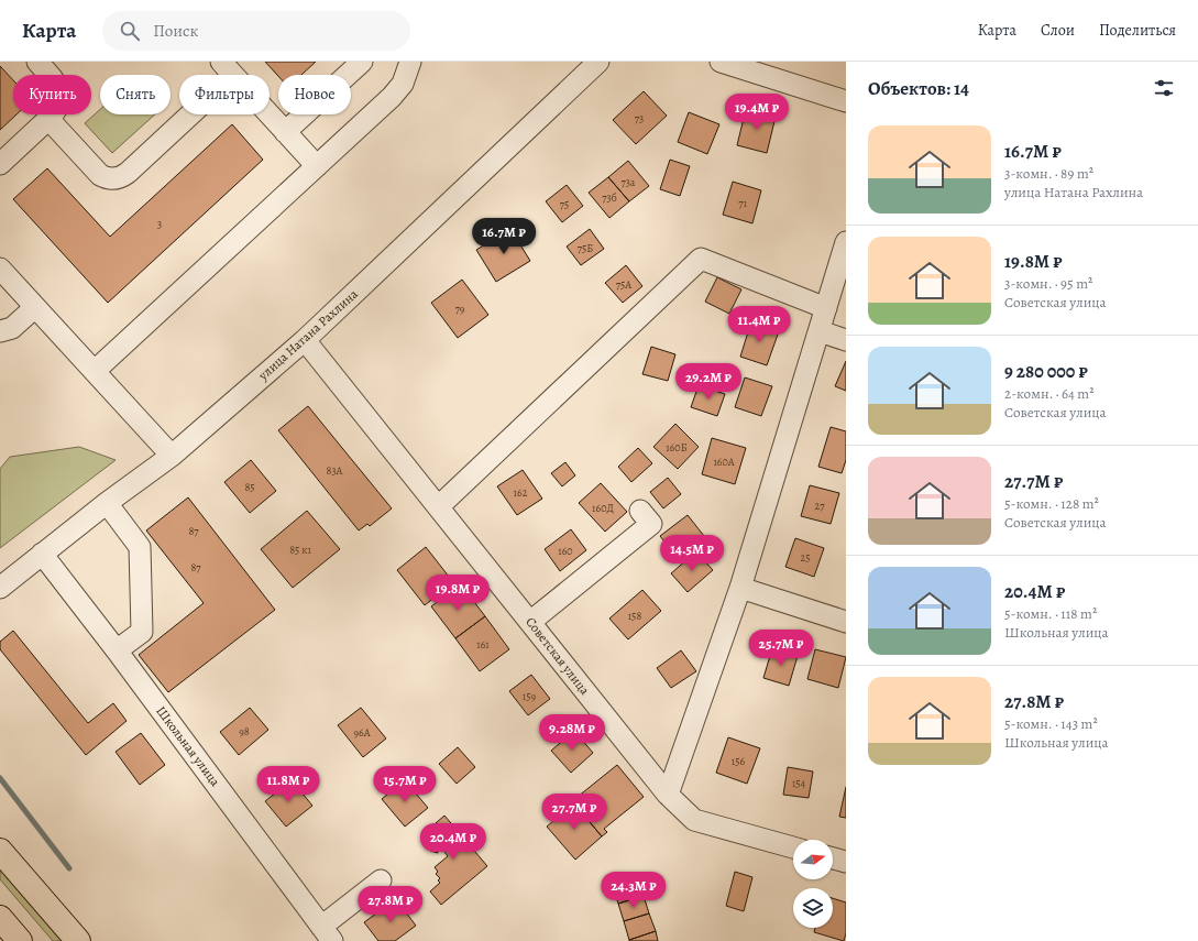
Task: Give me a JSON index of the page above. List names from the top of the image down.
{
  "streets": {
    "street": ["улица Натана Рахлина", "Советская улица", "Школьная улица"]
  },
  "crossings": [
    ["улица Натана Рахлина", "Советская улица"],
    ["улица Натана Рахлина", "Школьная улица"]
  ],
  "house_numbers": [
    "73",
    "73а",
    "73б",
    "71",
    "75",
    "3",
    "75Б",
    "75А",
    "79",
    "160Б",
    "160А",
    "83А",
    "85",
    "162",
    "27",
    "160Д",
    "87",
    "85 к1",
    "160",
    "25",
    "87",
    "158",
    "161",
    "159",
    "98",
    "96А",
    "156",
    "154"
  ],
  "north": "right",
  "page": {
    "header": "Карта",
    "search": "Поиск",
    "nav": ["Карта", "Слои", "Поделиться"],
    "heading": "Объектов: 14",
    "chip": [
      "Купить",
      "Снять",
      "Фильтры",
      "Новое"
    ],
    "price": [
      "19.4M ₽",
      "16.7M ₽",
      "11.4M ₽",
      "29.2M ₽",
      "14.5M ₽",
      "19.8M ₽",
      "25.7M ₽",
      "9.28M ₽",
      "11.8M ₽",
      "15.7M ₽",
      "27.7M ₽",
      "20.4M ₽",
      "24.3M ₽",
      "27.8M ₽"
    ],
    "list": [
      {
        "name": "16.7M ₽",
        "note": "3-комн. · 89 m² · улица Натана Рахлина"
      },
      {
        "name": "19.8M ₽",
        "note": "3-комн. · 95 m² · Советская улица"
      },
      {
        "name": "9 280 000 ₽",
        "note": "2-комн. · 64 m² · Советская улица"
      },
      {
        "name": "27.7M ₽",
        "note": "5-комн. · 128 m² · Советская улица"
      },
      {
        "name": "20.4M ₽",
        "note": "5-комн. · 118 m² · Школьная улица"
      },
      {
        "name": "27.8M ₽",
        "note": "5-комн. · 143 m² · Школьная улица"
      }
    ]
  }
}
